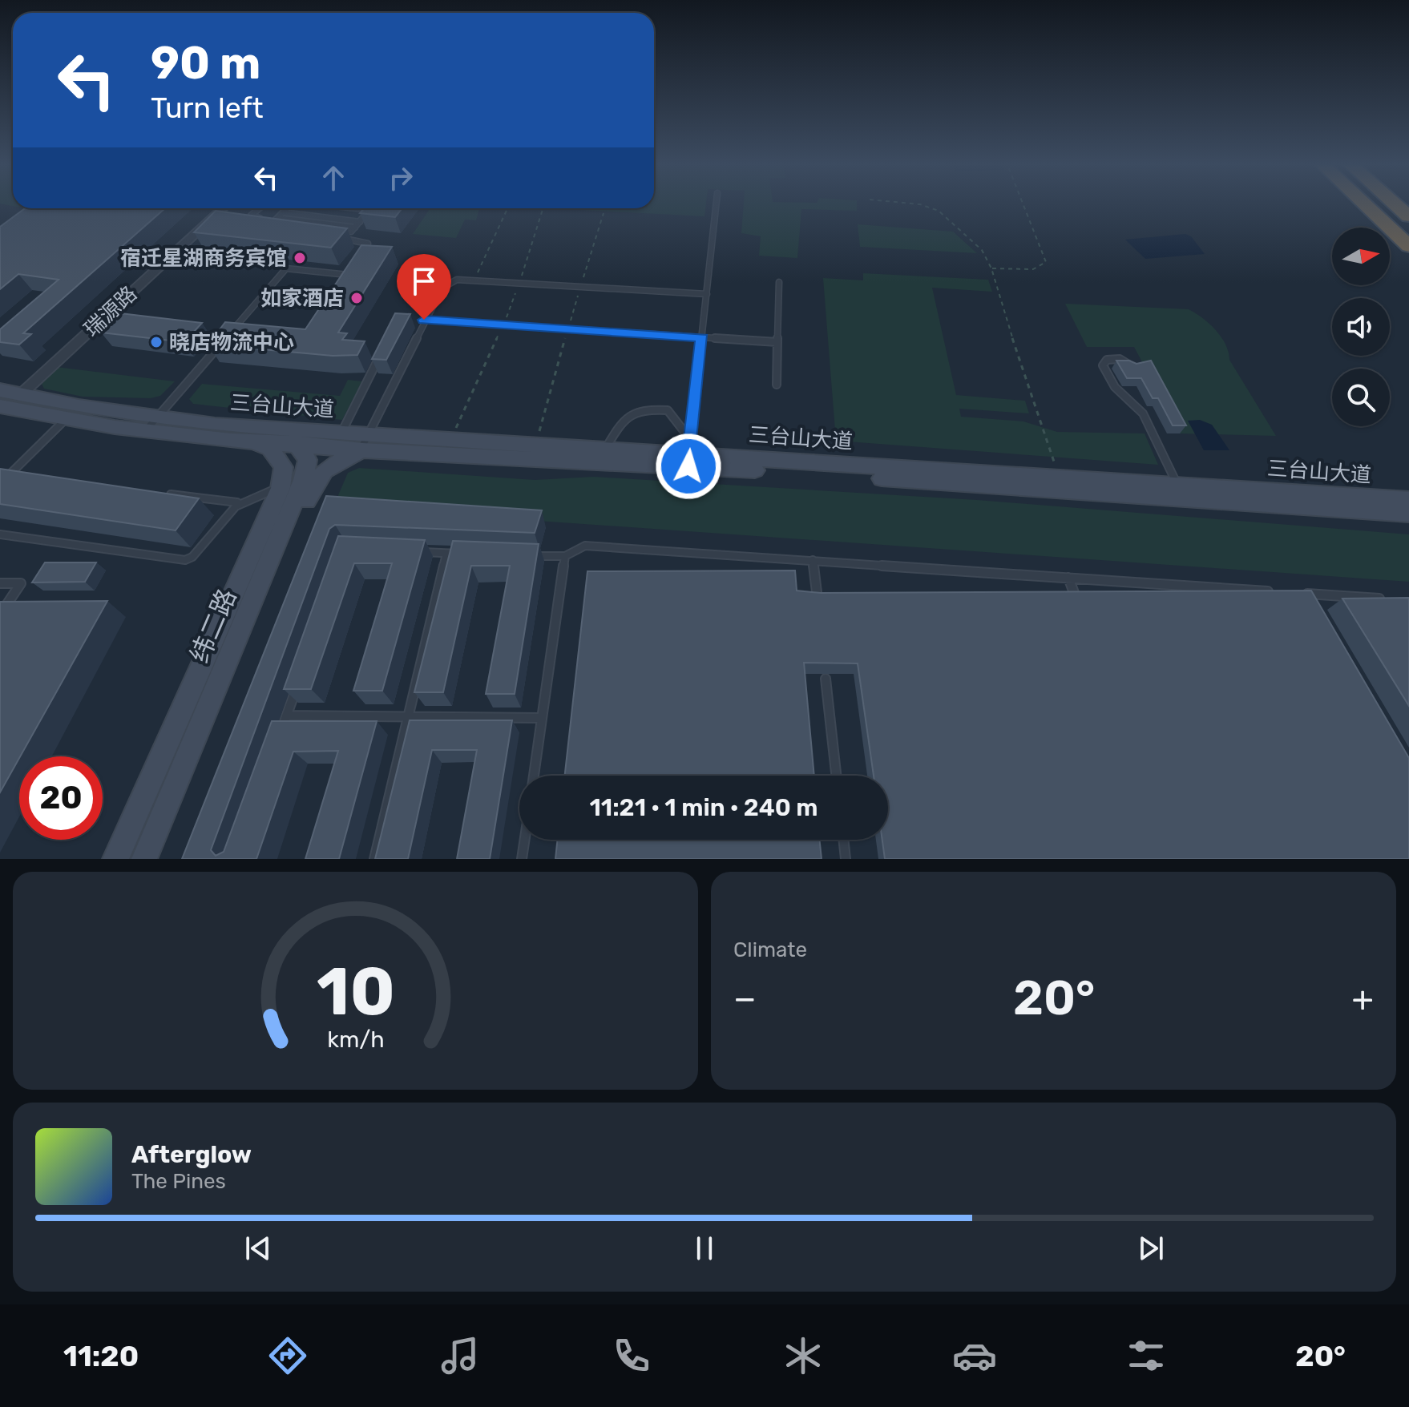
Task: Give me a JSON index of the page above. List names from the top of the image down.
{
  "streets": {
    "main road": ["三台山大道", "纬二路"],
    "street": ["瑞源路"]
  },
  "crossings": [
    ["瑞源路", "三台山大道"],
    ["三台山大道", "纬二路"]
  ],
  "places": ["宿迁星湖商务宾馆", "如家酒店", "晓店物流中心"],
  "north": "right",
  "page": {
    "turn": ["90 m", "Turn left"],
    "limit": "20",
    "trip": "11:21 · 1 min · 240 m",
    "tile": "Climate",
    "heat": ["−", "20°", "+"],
    "song": ["Afterglow", "The Pines"],
    "tabs": ["11:20", "20°"],
    "gauge": ["10", "km/h"]
  }
}
